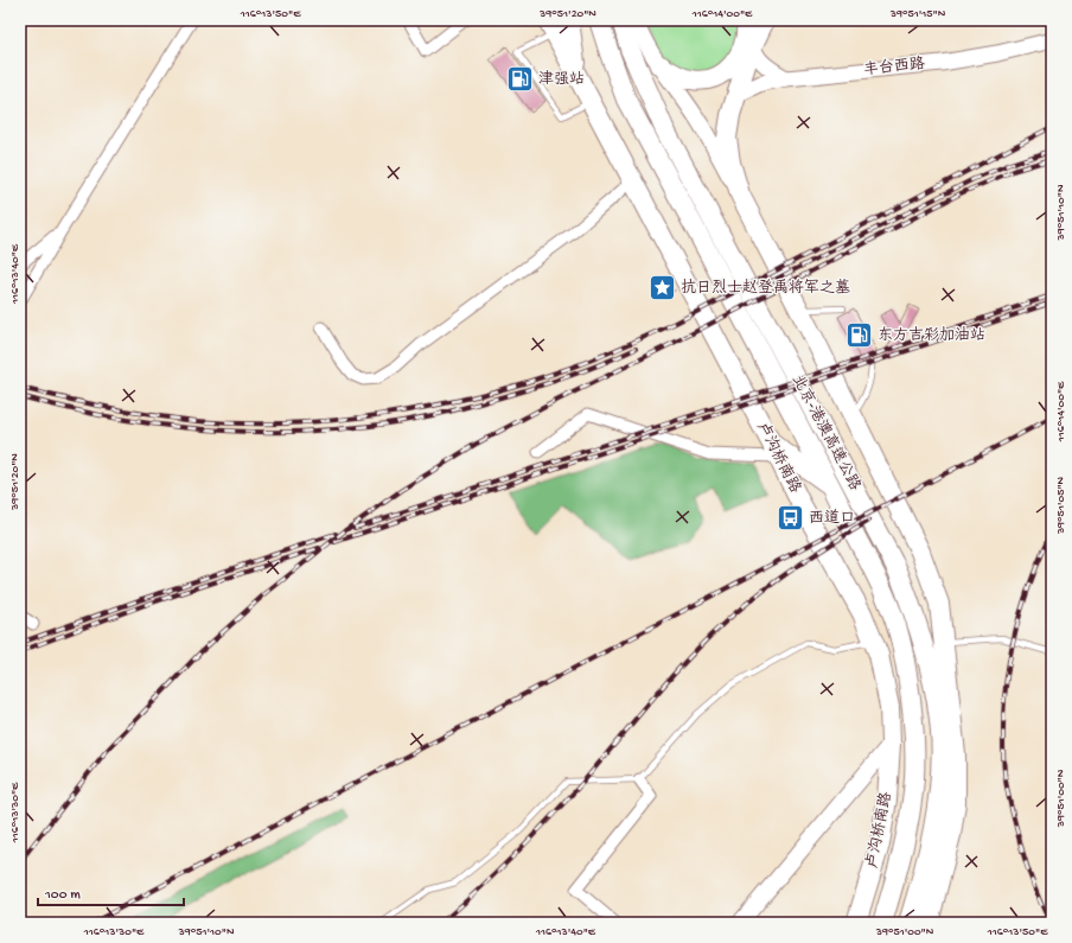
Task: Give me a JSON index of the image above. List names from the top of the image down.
{
  "streets": {
    "highway": ["北京-港澳高速公路", "卢沟桥南路"],
    "street": ["丰台西路"]
  },
  "places": {
    "fuel station": ["津强站", "东方吉彩加油站"],
    "place": ["抗日烈士赵登禹将军之墓"],
    "bus stop": ["西道口"]
  },
  "scale_bar": "100 m",
  "coordinates": [
    "116°13'50\"E",
    "39°51'20\"N",
    "116°14'00\"E",
    "39°51'15\"N",
    "39°51'10\"N",
    "116°13'40\"E",
    "39°51'05\"N",
    "39°51'00\"N",
    "116°13'30\"E"
  ]
}
